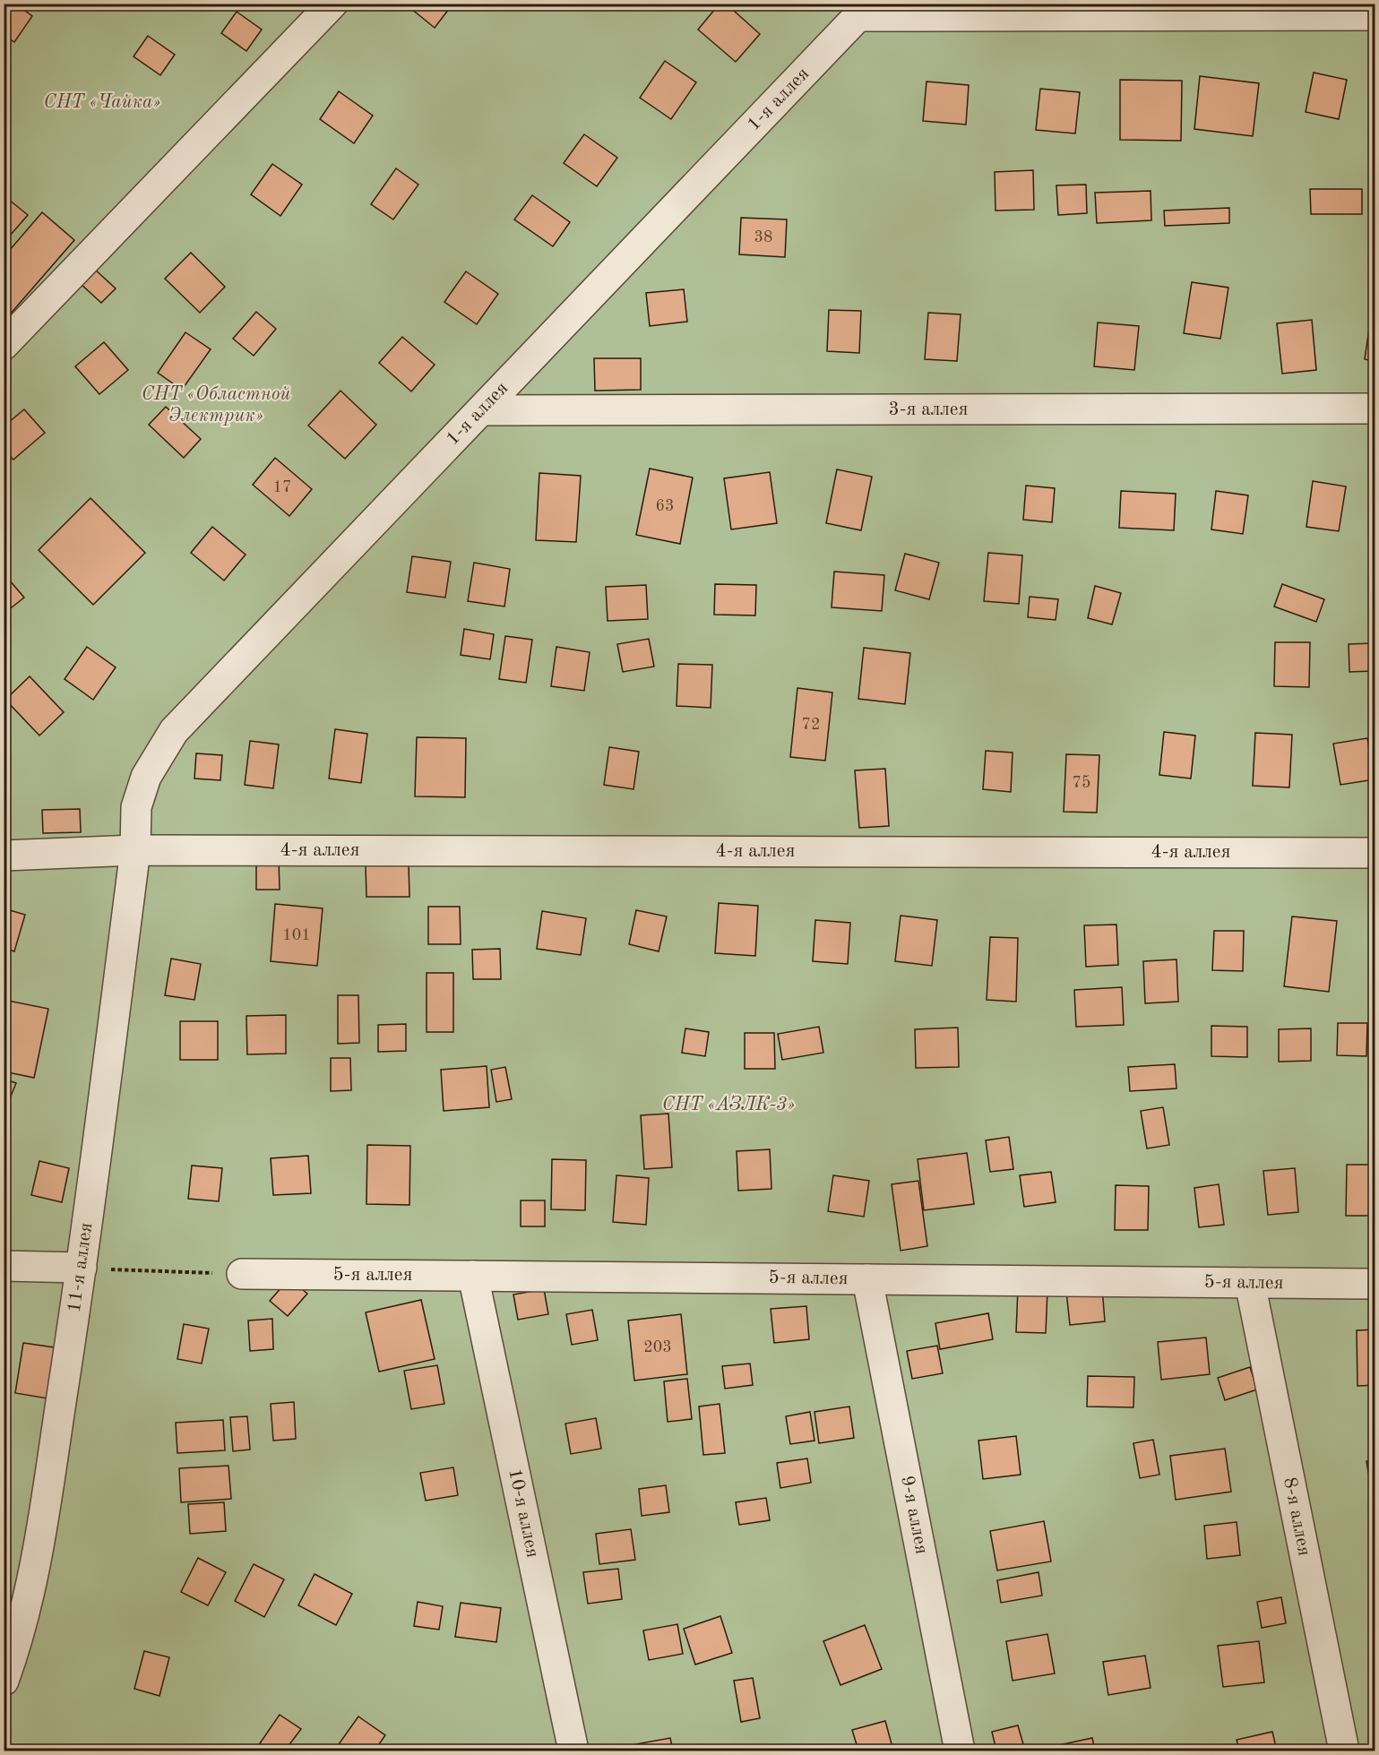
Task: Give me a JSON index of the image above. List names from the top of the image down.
{
  "streets": {
    "street": [
      "1-я аллея",
      "3-я аллея",
      "4-я аллея",
      "11-я аллея",
      "5-я аллея",
      "10-я аллея",
      "9-я аллея",
      "8-я аллея"
    ]
  },
  "crossings": [
    ["1-я аллея", "3-я аллея"],
    ["1-я аллея", "4-я аллея"],
    ["1-я аллея", "11-я аллея"],
    ["4-я аллея", "11-я аллея"],
    ["5-я аллея", "10-я аллея"],
    ["5-я аллея", "9-я аллея"],
    ["5-я аллея", "8-я аллея"]
  ],
  "parks": ["СНТ «Чайка»", "СНТ «Областной Электрик»", "СНТ «АЗЛК-3»"],
  "house_numbers": [
    "38",
    "17",
    "63",
    "72",
    "75",
    "101",
    "203"
  ]
}
